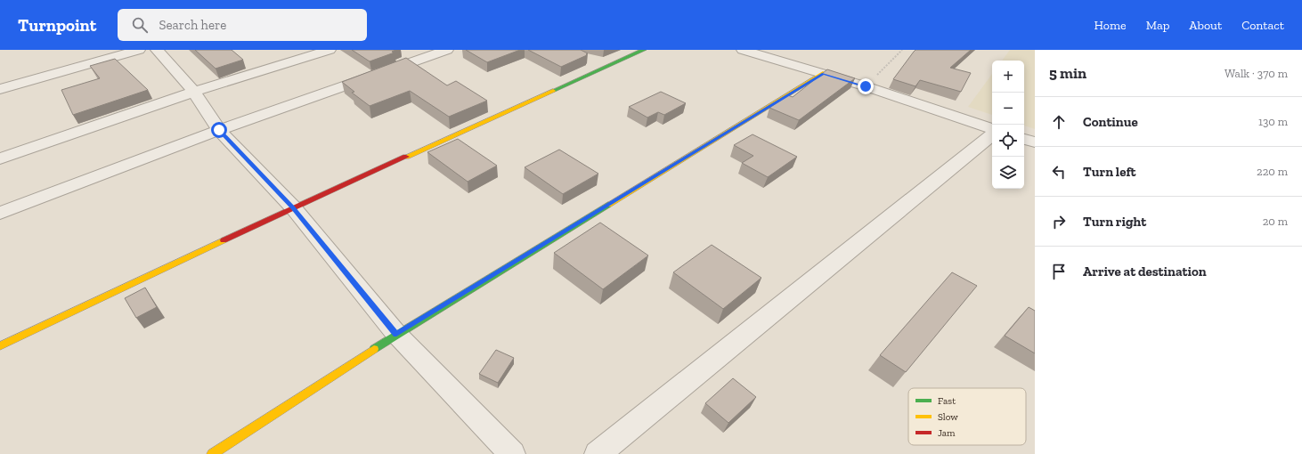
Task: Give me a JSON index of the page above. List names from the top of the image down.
{
  "legend": ["Fast", "Slow", "Jam"],
  "page": {
    "header": "Turnpoint",
    "search": "Search here",
    "nav": [
      "Home",
      "Map",
      "About",
      "Contact"
    ],
    "heading": ["5 min", "Walk · 370 m"],
    "map_buttons": ["+", "−"],
    "list": [
      ["Continue", "130 m"],
      ["Turn left", "220 m"],
      ["Turn right", "20 m"],
      "Arrive at destination"
    ]
  }
}
